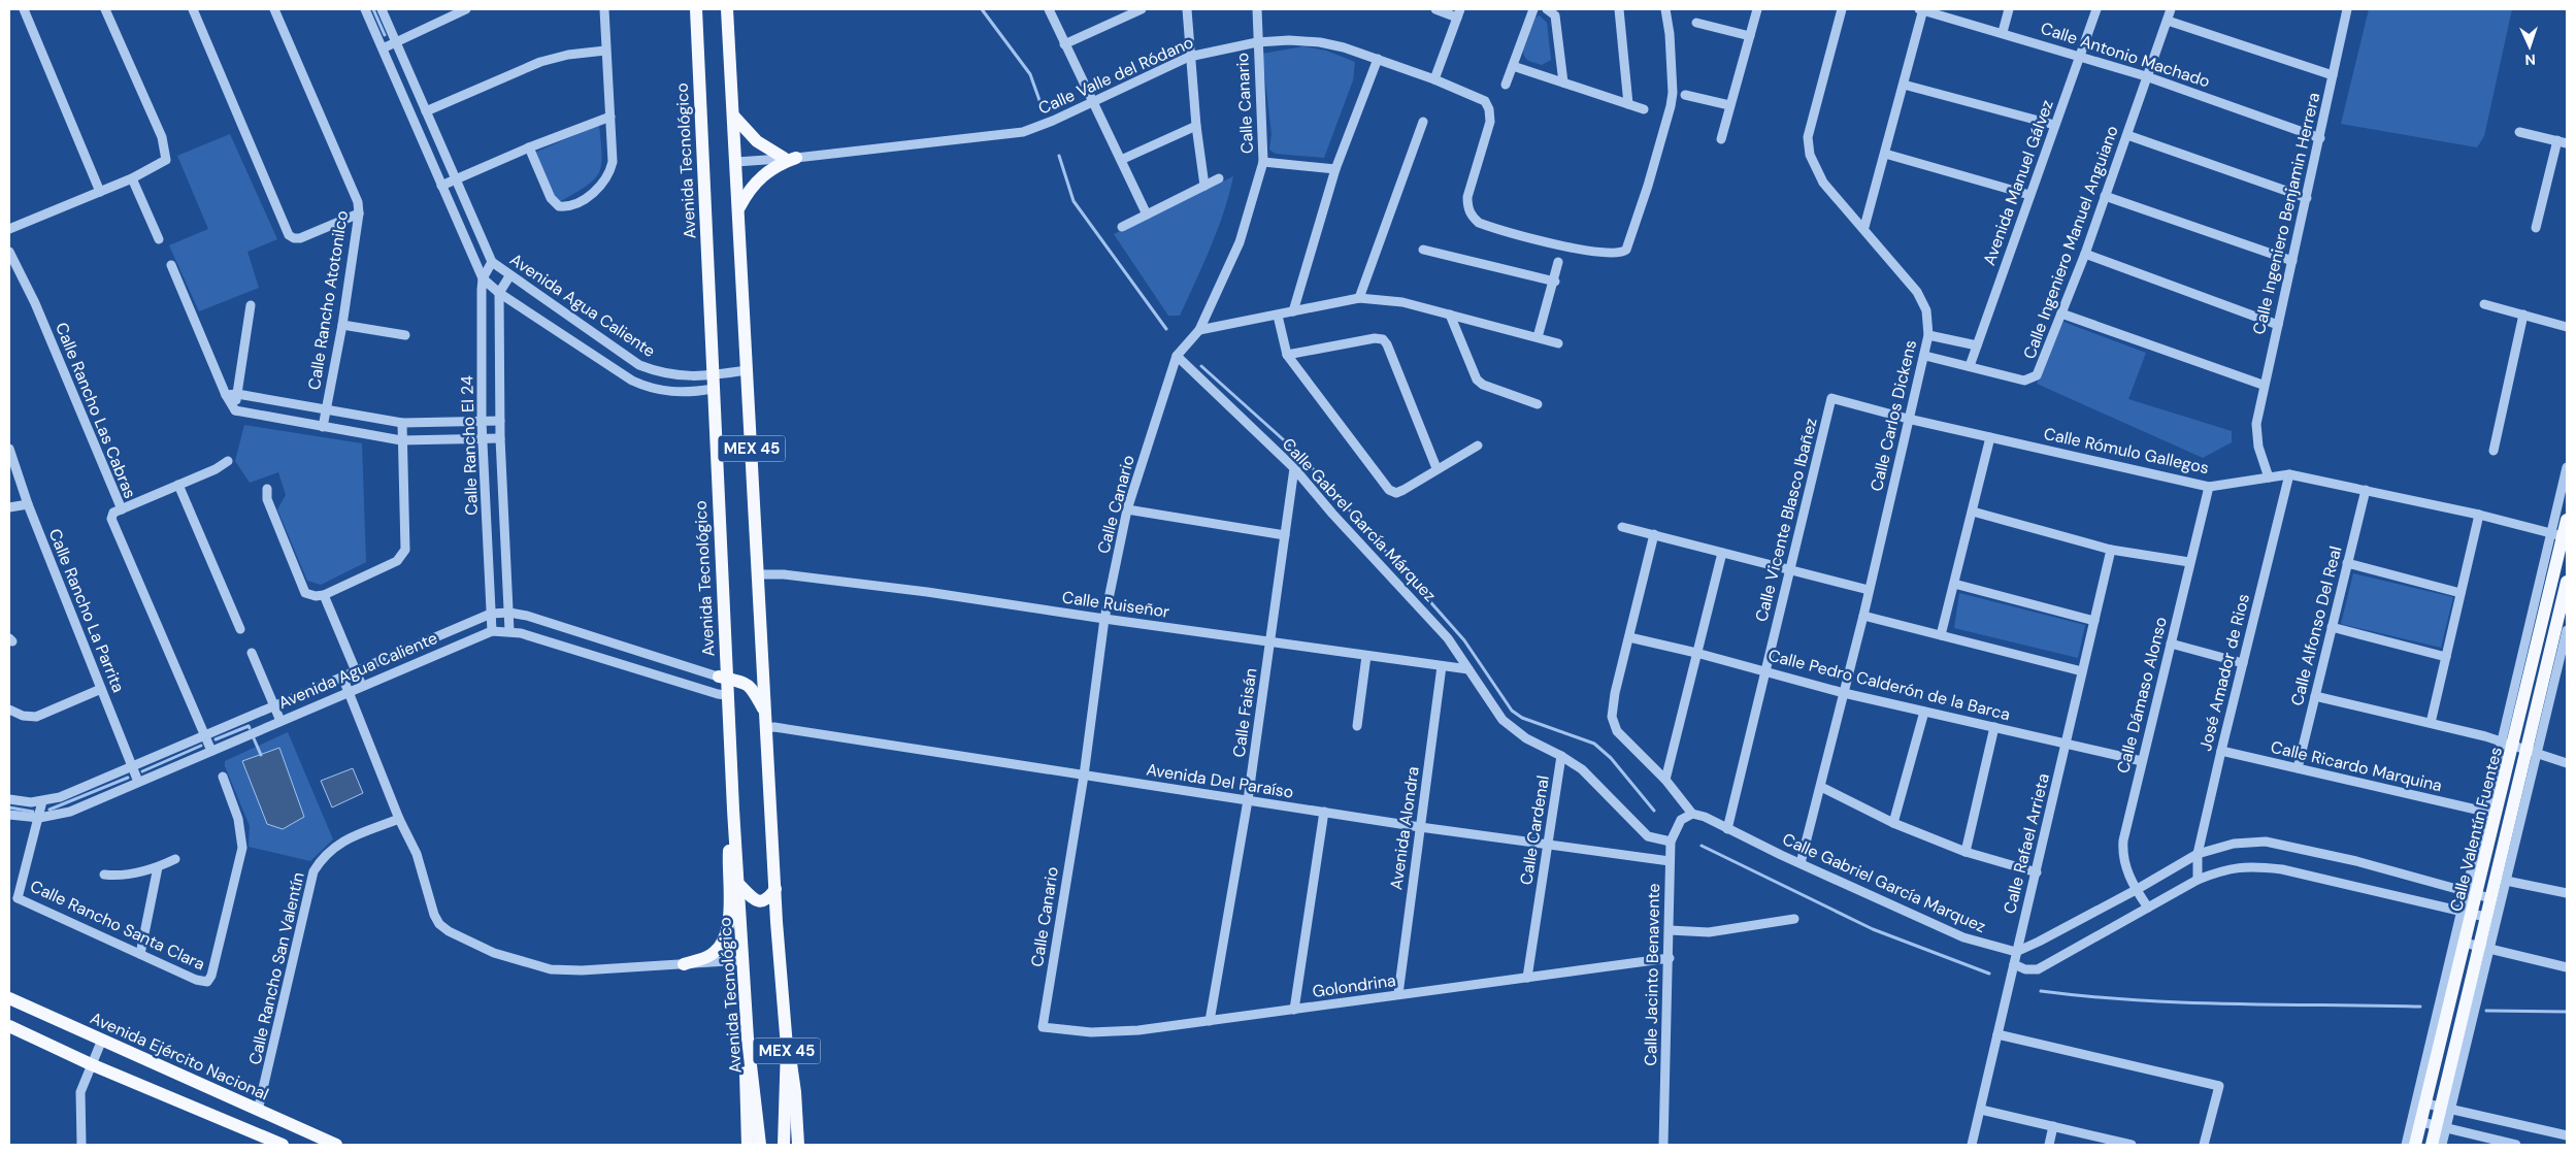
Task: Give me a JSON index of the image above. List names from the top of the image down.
{
  "streets": {
    "main road": [
      "Avenida Tecnológico",
      "MEX 45",
      "Calle Valentín Fuentes",
      "Avenida Ejército Nacional"
    ],
    "street": [
      "Calle Antonio Machado",
      "Calle Valle del Ródano",
      "Calle Canario",
      "Avenida Manuel Gálvez",
      "Calle Ingeniero Benjamin Herrera",
      "Calle Ingeniero Manuel Anguiano",
      "Calle Rancho Atotonilco",
      "Avenida Agua Caliente",
      "Calle Rancho Las Cabras",
      "Calle Carlos Dickens",
      "Calle Rancho El 24",
      "Calle Rómulo Gallegos",
      "Calle Gabrel García Márquez",
      "Calle Vicente Blasco Ibañez",
      "Calle Ruiseñor",
      "Calle Rancho La Parrita",
      "Calle Alfonso Del Real",
      "José Amador de Rios",
      "Calle Pedro Calderón de la Barca",
      "Calle Dámaso Alonso",
      "Calle Faisán",
      "Calle Ricardo Marquina",
      "Avenida Del Paraíso",
      "Avenida Alondra",
      "Calle Cardenal",
      "Calle Rafael Arrieta",
      "Calle Gabriel García Marquez",
      "Calle Rancho Santa Clara",
      "Calle Rancho San Valentín",
      "Calle Jacinto Benavente",
      "Golondrina"
    ]
  },
  "crossings": [
    ["Calle Antonio Machado", "Avenida Manuel Gálvez"],
    ["Calle Antonio Machado", "Calle Ingeniero Benjamin Herrera"],
    ["Calle Antonio Machado", "Calle Ingeniero Manuel Anguiano"],
    ["Calle Valle del Ródano", "Calle Canario"],
    ["Calle Valle del Ródano", "MEX 45"],
    ["Calle Canario", "Calle Gabrel García Márquez"],
    ["Calle Canario", "Calle Ruiseñor"],
    ["Calle Canario", "Avenida Del Paraíso"],
    ["Calle Canario", "Golondrina"],
    ["Avenida Tecnológico", "Avenida Agua Caliente"],
    ["Avenida Manuel Gálvez", "Calle Ingeniero Manuel Anguiano"],
    ["Calle Ingeniero Benjamin Herrera", "Calle Rómulo Gallegos"],
    ["Calle Ingeniero Manuel Anguiano", "Calle Carlos Dickens"],
    ["Avenida Agua Caliente", "Calle Rancho Las Cabras"],
    ["Avenida Agua Caliente", "Calle Rancho El 24"],
    ["Avenida Agua Caliente", "MEX 45"],
    ["Avenida Agua Caliente", "Calle Rancho La Parrita"],
    ["Avenida Agua Caliente", "Calle Rancho Santa Clara"],
    ["Calle Carlos Dickens", "Calle Rómulo Gallegos"],
    ["Calle Carlos Dickens", "Calle Pedro Calderón de la Barca"],
    ["Calle Carlos Dickens", "Calle Gabriel García Marquez"],
    ["MEX 45", "Calle Ruiseñor"],
    ["MEX 45", "Avenida Del Paraíso"],
    ["Calle Rómulo Gallegos", "Calle Vicente Blasco Ibañez"],
    ["Calle Rómulo Gallegos", "Calle Alfonso Del Real"],
    ["Calle Rómulo Gallegos", "José Amador de Rios"],
    ["Calle Rómulo Gallegos", "Calle Dámaso Alonso"],
    ["Calle Rómulo Gallegos", "Calle Valentín Fuentes"],
    ["Calle Gabrel García Márquez", "Calle Ruiseñor"],
    ["Calle Gabrel García Márquez", "Calle Faisán"],
    ["Calle Gabrel García Márquez", "Calle Cardenal"],
    ["Calle Vicente Blasco Ibañez", "Calle Pedro Calderón de la Barca"],
    ["Calle Vicente Blasco Ibañez", "Calle Gabriel García Marquez"],
    ["Calle Ruiseñor", "Calle Faisán"],
    ["Calle Ruiseñor", "Avenida Alondra"],
    ["Calle Alfonso Del Real", "Calle Ricardo Marquina"],
    ["José Amador de Rios", "Calle Ricardo Marquina"],
    ["Calle Pedro Calderón de la Barca", "Calle Dámaso Alonso"],
    ["Calle Pedro Calderón de la Barca", "Calle Rafael Arrieta"],
    ["Calle Pedro Calderón de la Barca", "Calle Gabriel García Marquez"],
    ["Calle Faisán", "Avenida Del Paraíso"],
    ["Calle Faisán", "Golondrina"],
    ["Avenida Del Paraíso", "Avenida Alondra"],
    ["Avenida Del Paraíso", "Calle Cardenal"],
    ["Avenida Del Paraíso", "Calle Jacinto Benavente"],
    ["Avenida Alondra", "Golondrina"],
    ["Calle Cardenal", "Golondrina"],
    ["Calle Rafael Arrieta", "Calle Gabriel García Marquez"],
    ["Calle Gabriel García Marquez", "Calle Jacinto Benavente"],
    ["Calle Rancho San Valentín", "Avenida Ejército Nacional"],
    ["Calle Jacinto Benavente", "Golondrina"]
  ],
  "north": "bottom"
}
